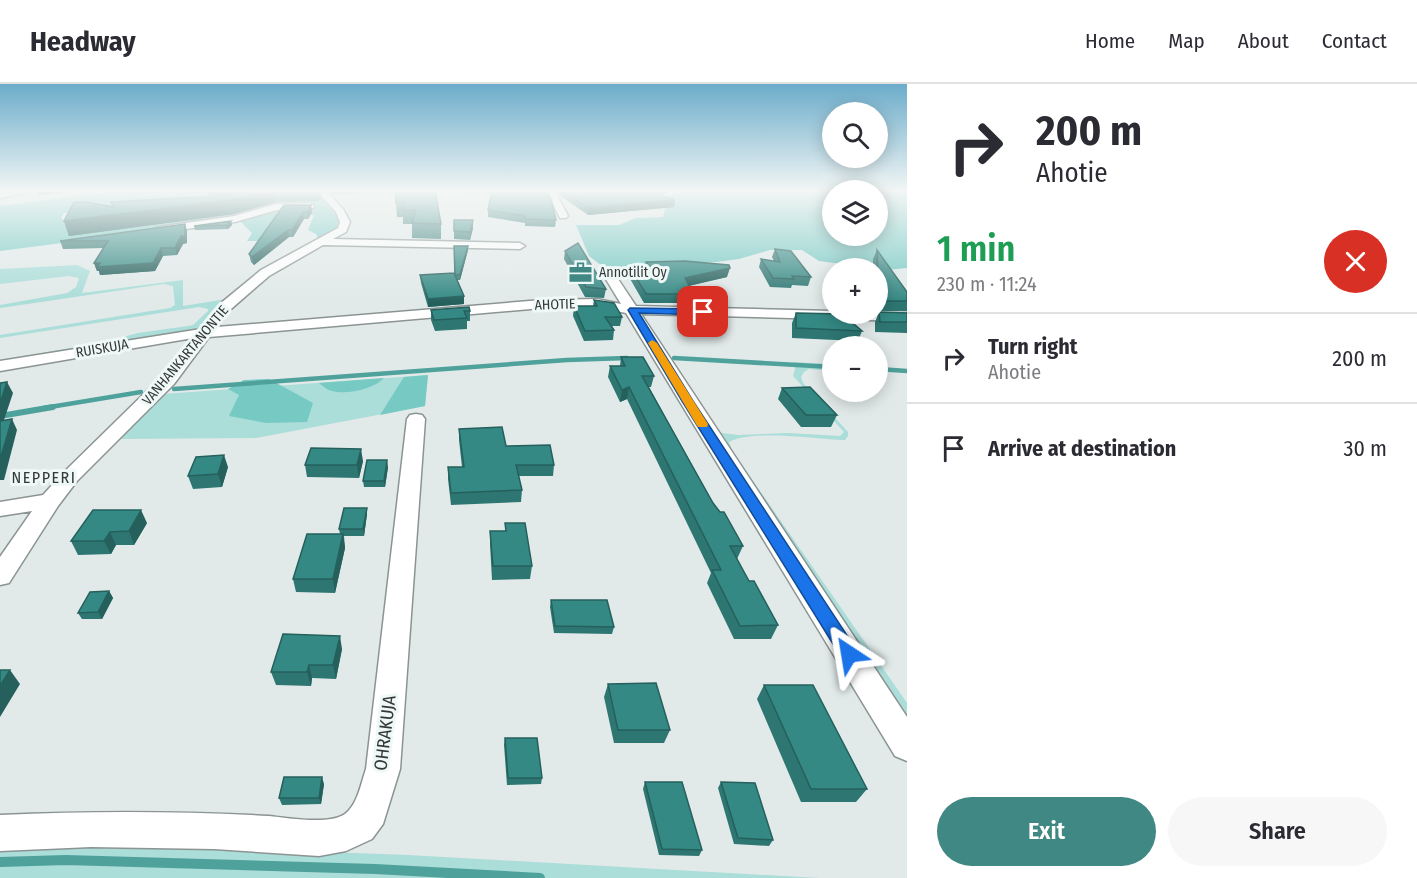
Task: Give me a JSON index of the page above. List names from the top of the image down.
{
  "streets": {
    "street": [
      "AHOTIE",
      "RUISKUJA",
      "VANHANKARTANONTIE",
      "OHRAKUJA"
    ]
  },
  "crossings": [
    ["AHOTIE", "RUISKUJA"],
    ["AHOTIE", "VANHANKARTANONTIE"],
    ["RUISKUJA", "VANHANKARTANONTIE"]
  ],
  "districts": ["NEPPERI"],
  "places": {
    "office": ["Annotilit Oy"]
  },
  "page": {
    "header": "Headway",
    "nav": [
      "Home",
      "Map",
      "About",
      "Contact"
    ],
    "turn": ["200 m", "Ahotie"],
    "map_buttons": ["+", "−"],
    "heading": ["1 min", "230 m · 11:24"],
    "list": [
      {
        "name": "Turn right",
        "note": "Ahotie",
        "value": "200 m"
      },
      {
        "name": "Arrive at destination",
        "value": "30 m"
      }
    ],
    "buttons": ["Exit", "Share"]
  }
}
